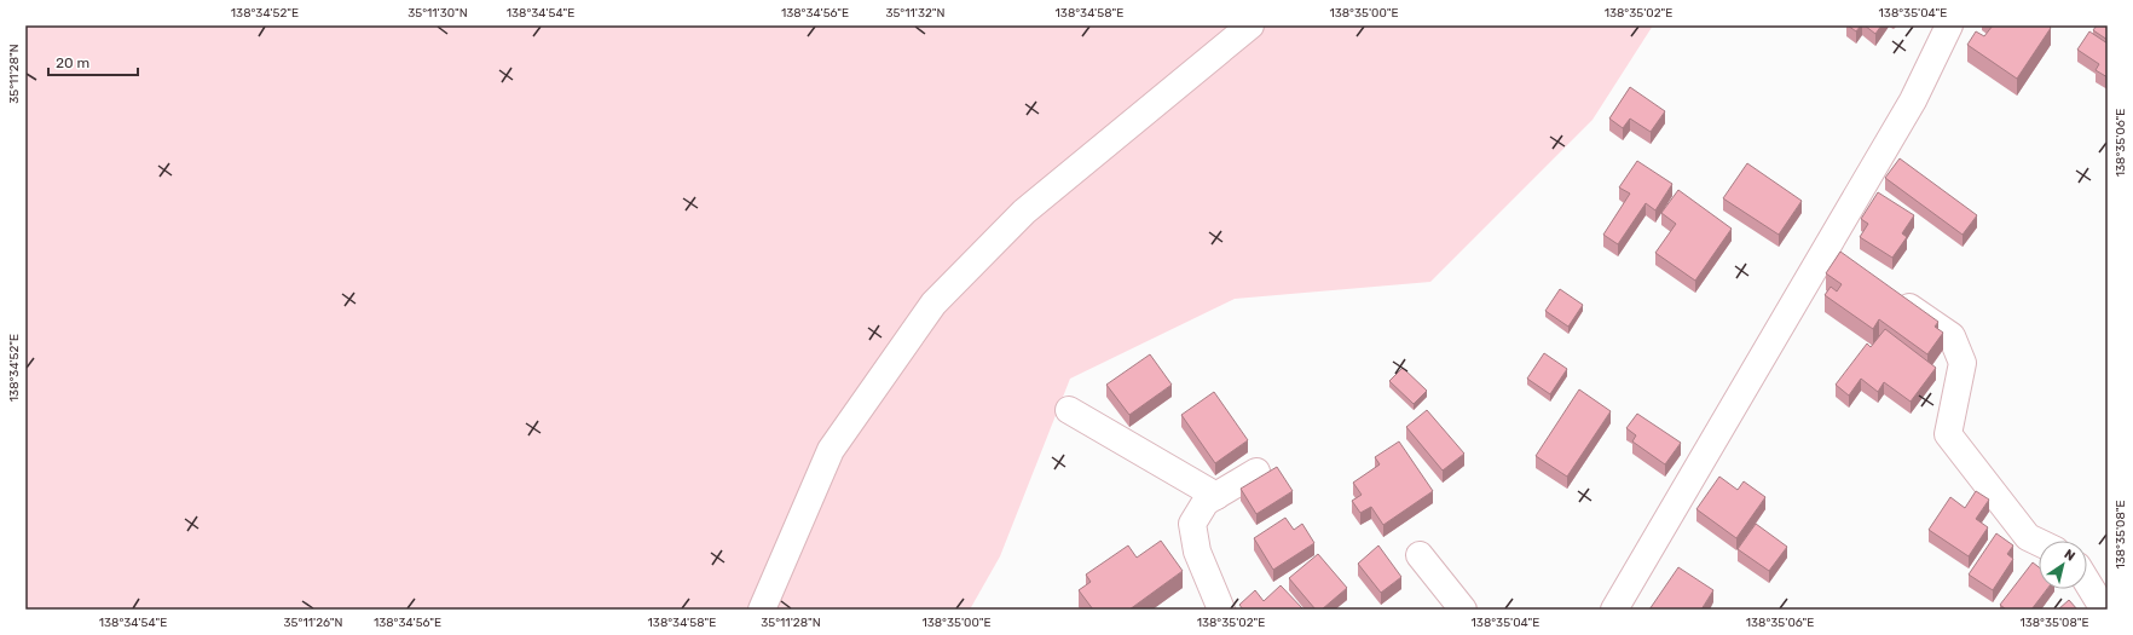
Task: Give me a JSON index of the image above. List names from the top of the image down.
{
  "scale_bar": "20 m",
  "north": "top right",
  "coordinates": [
    "138°34'52\"E",
    "35°11'30\"N",
    "138°34'54\"E",
    "138°34'56\"E",
    "35°11'32\"N",
    "138°34'58\"E",
    "138°35'00\"E",
    "138°35'02\"E",
    "138°35'04\"E",
    "35°11'28\"N",
    "138°35'06\"E",
    "138°35'08\"E",
    "35°11'26\"N"
  ]
}
